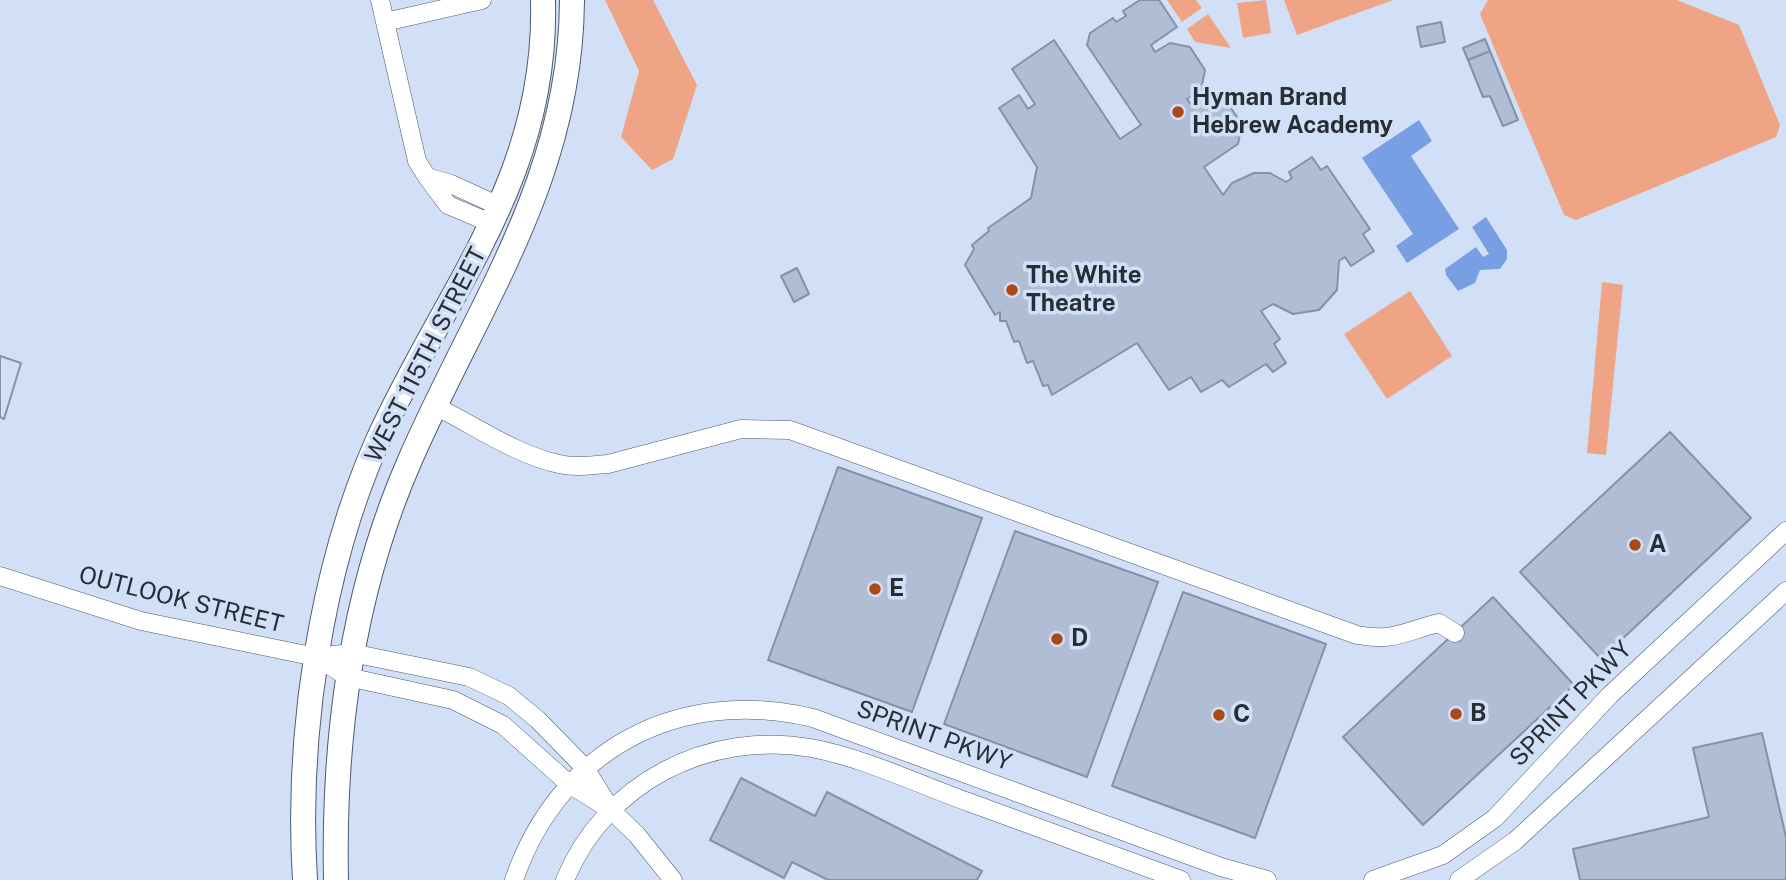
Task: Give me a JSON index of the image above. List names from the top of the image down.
{
  "streets": {
    "street": ["WEST 115TH STREET", "OUTLOOK STREET", "SPRINT PKWY"]
  },
  "crossings": [
    ["WEST 115TH STREET", "OUTLOOK STREET"]
  ],
  "places": [
    "Hyman Brand Hebrew Academy",
    "The White Theatre",
    "A",
    "E",
    "D",
    "B",
    "C"
  ]
}
